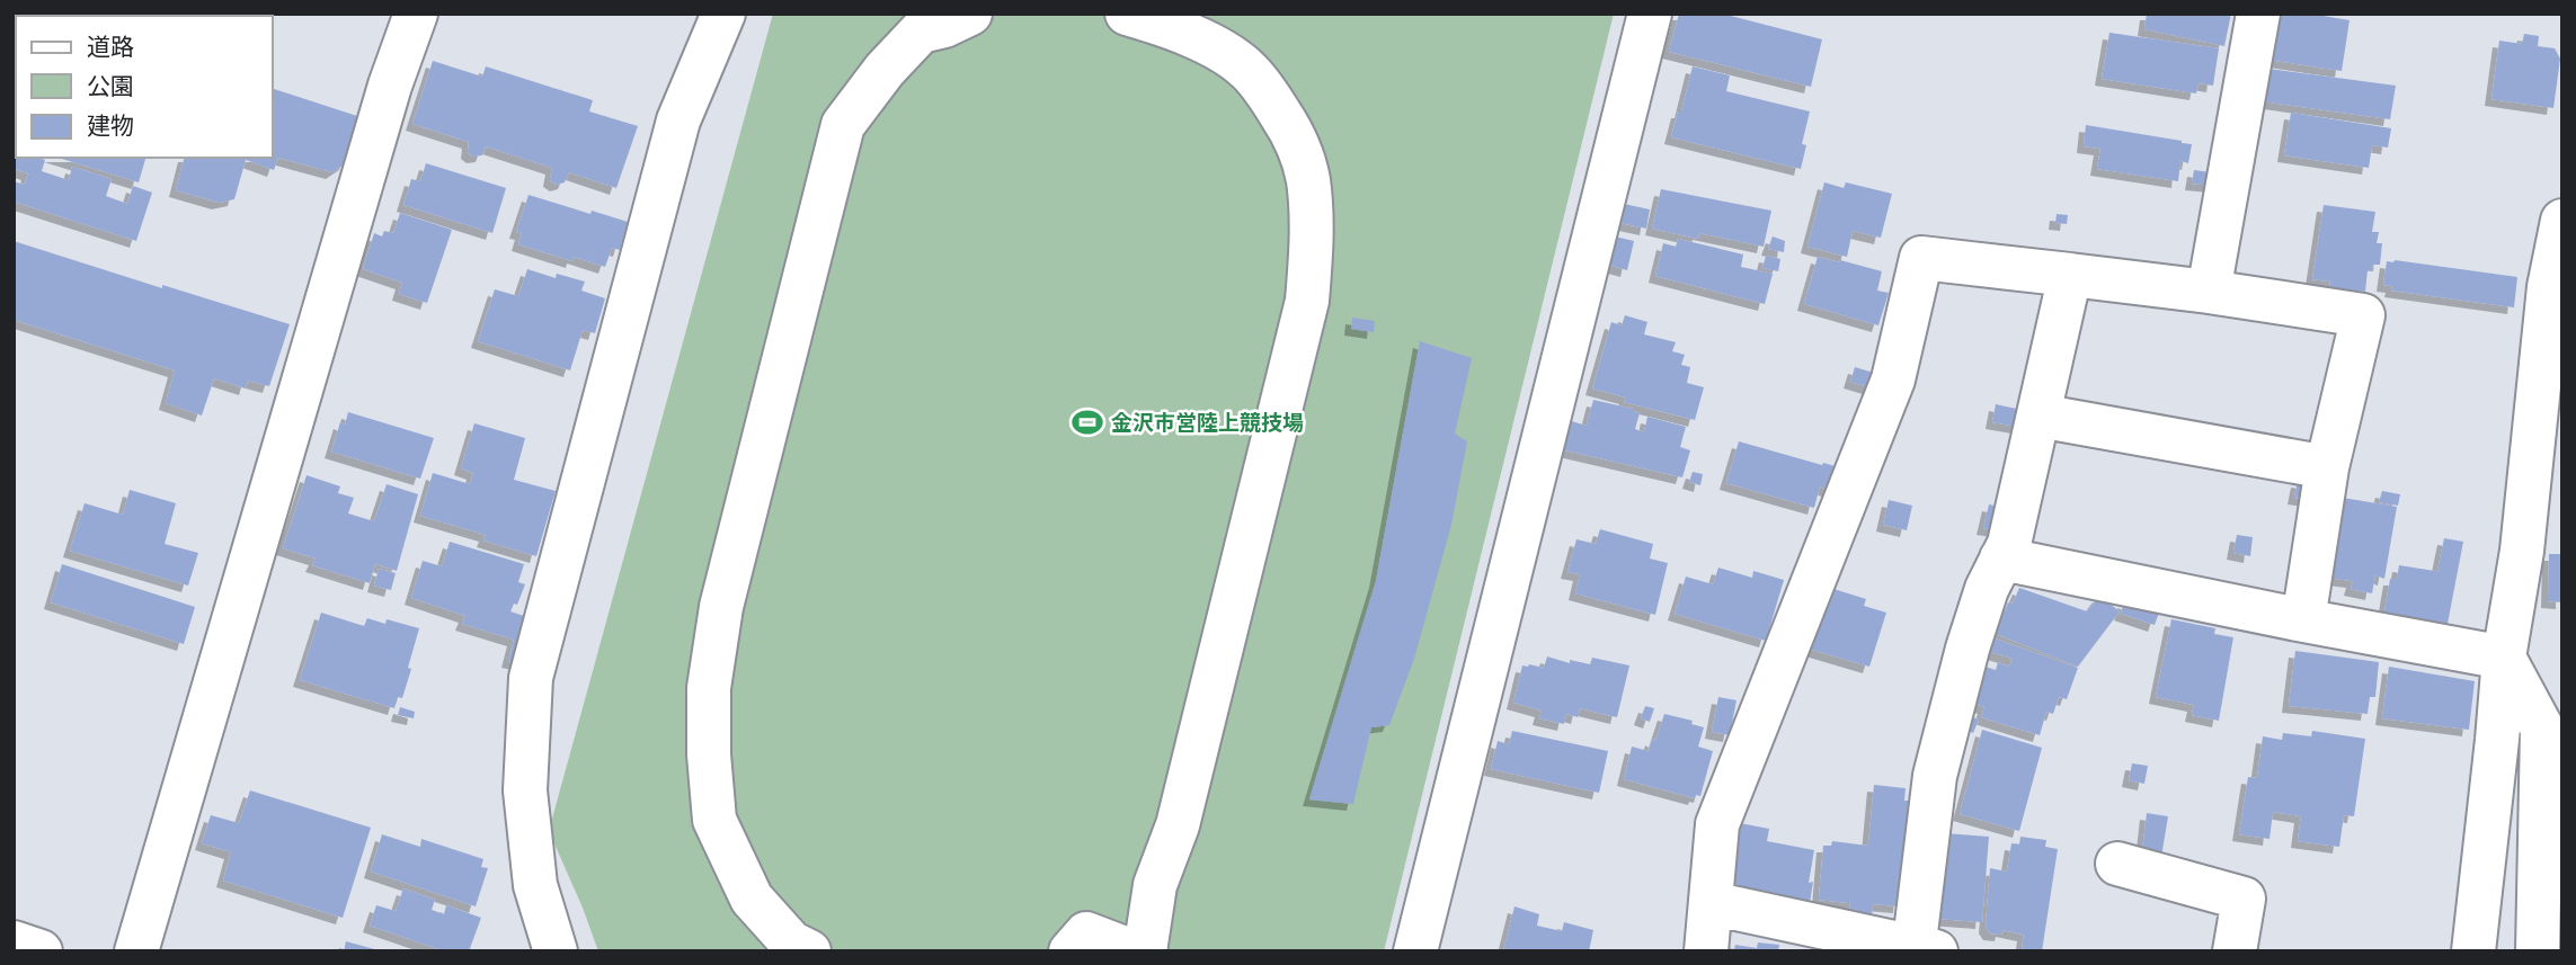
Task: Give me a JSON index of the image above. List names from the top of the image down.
{
  "places": {
    "sports": ["金沢市営陸上競技場"]
  },
  "legend": ["道路", "公園", "建物"]
}
